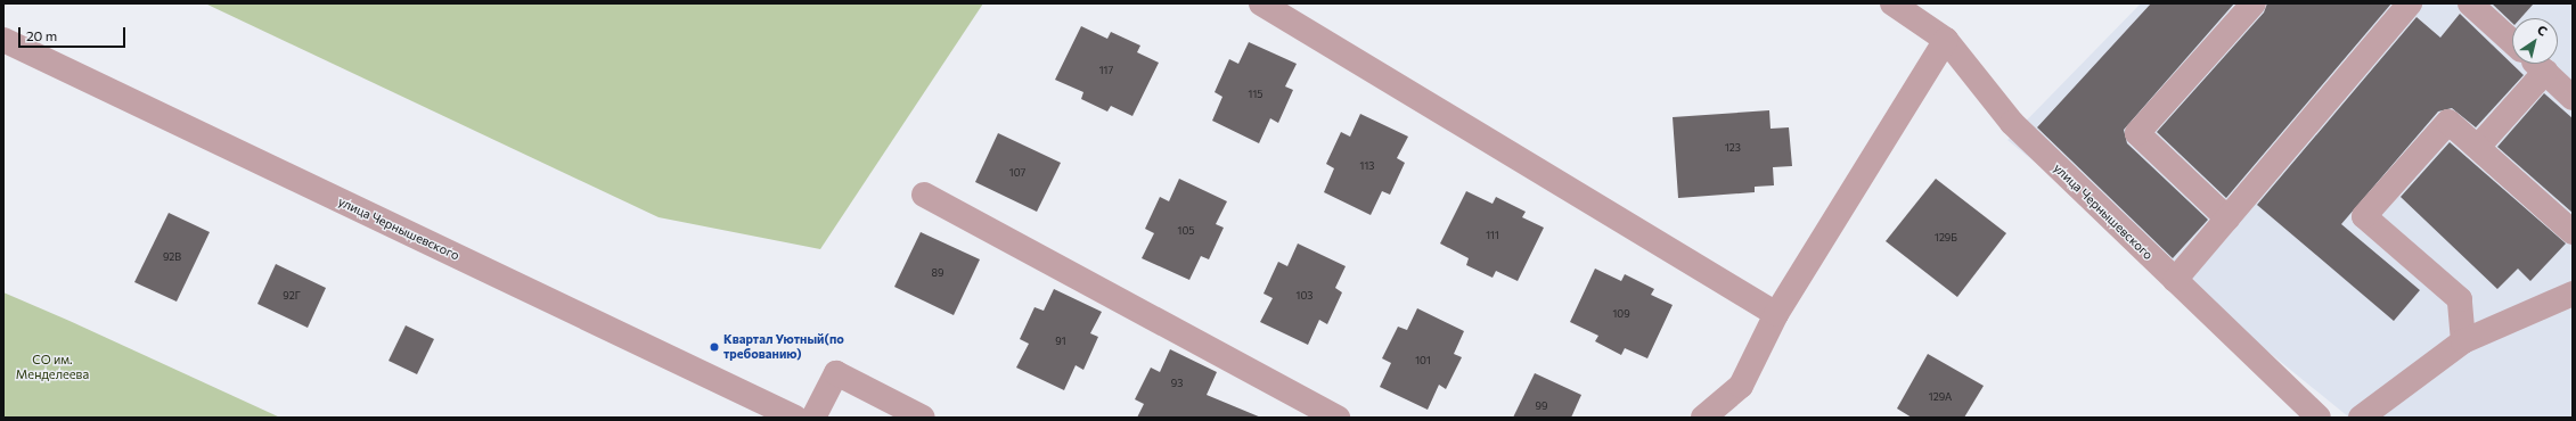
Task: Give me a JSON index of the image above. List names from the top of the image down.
{
  "streets": {
    "street": ["улица Чернышевского"]
  },
  "parks": ["СО им. Менделеева"],
  "places": ["Квартал Уютный(по требованию)"],
  "house_numbers": [
    "117",
    "115",
    "123",
    "113",
    "107",
    "105",
    "111",
    "129Б",
    "92В",
    "89",
    "92Г",
    "103",
    "109",
    "91",
    "101",
    "93",
    "129А",
    "99"
  ],
  "scale_bar": "20 m",
  "north": "top right"
}
